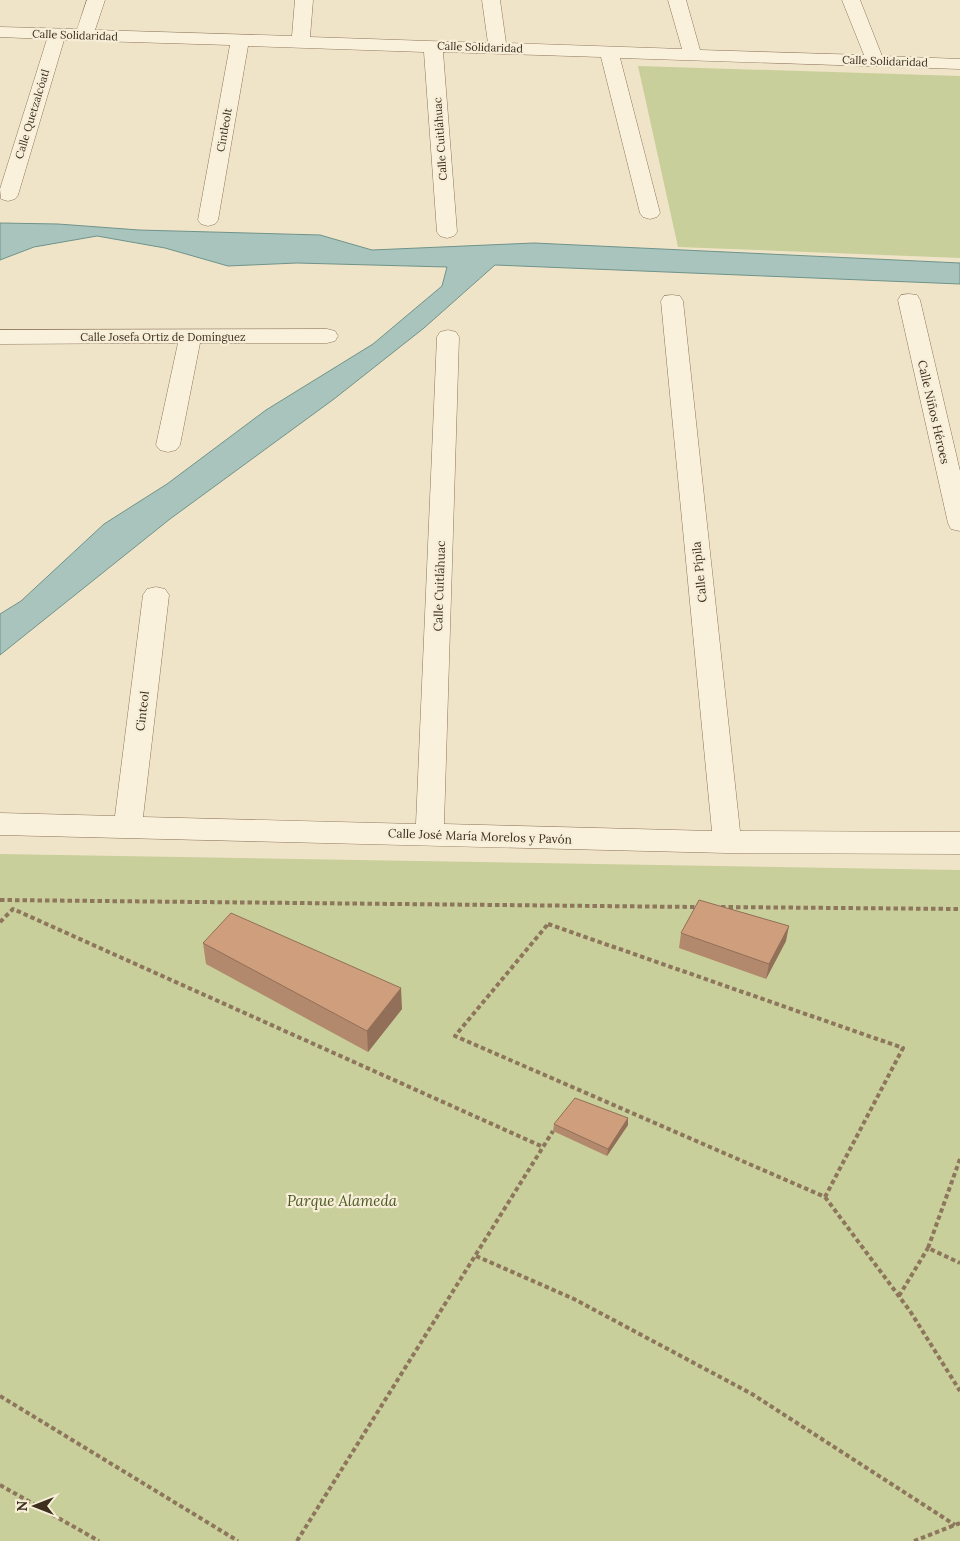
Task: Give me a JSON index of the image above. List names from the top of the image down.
{
  "streets": {
    "street": [
      "Calle Solidaridad",
      "Calle Quetzalcóatl",
      "Cintleolt",
      "Calle Cuitláhuac",
      "Calle Josefa Ortiz de Domínguez",
      "Calle Niños Héroes",
      "Calle Pípila",
      "Cinteol",
      "Calle José María Morelos y Pavón"
    ]
  },
  "crossings": [
    ["Calle Solidaridad", "Calle Quetzalcóatl"],
    ["Calle Solidaridad", "Cintleolt"],
    ["Calle Solidaridad", "Calle Cuitláhuac"],
    ["Calle Cuitláhuac", "Calle José María Morelos y Pavón"],
    ["Calle Pípila", "Calle José María Morelos y Pavón"],
    ["Cinteol", "Calle José María Morelos y Pavón"]
  ],
  "parks": ["Parque Alameda"],
  "north": "left"
}
